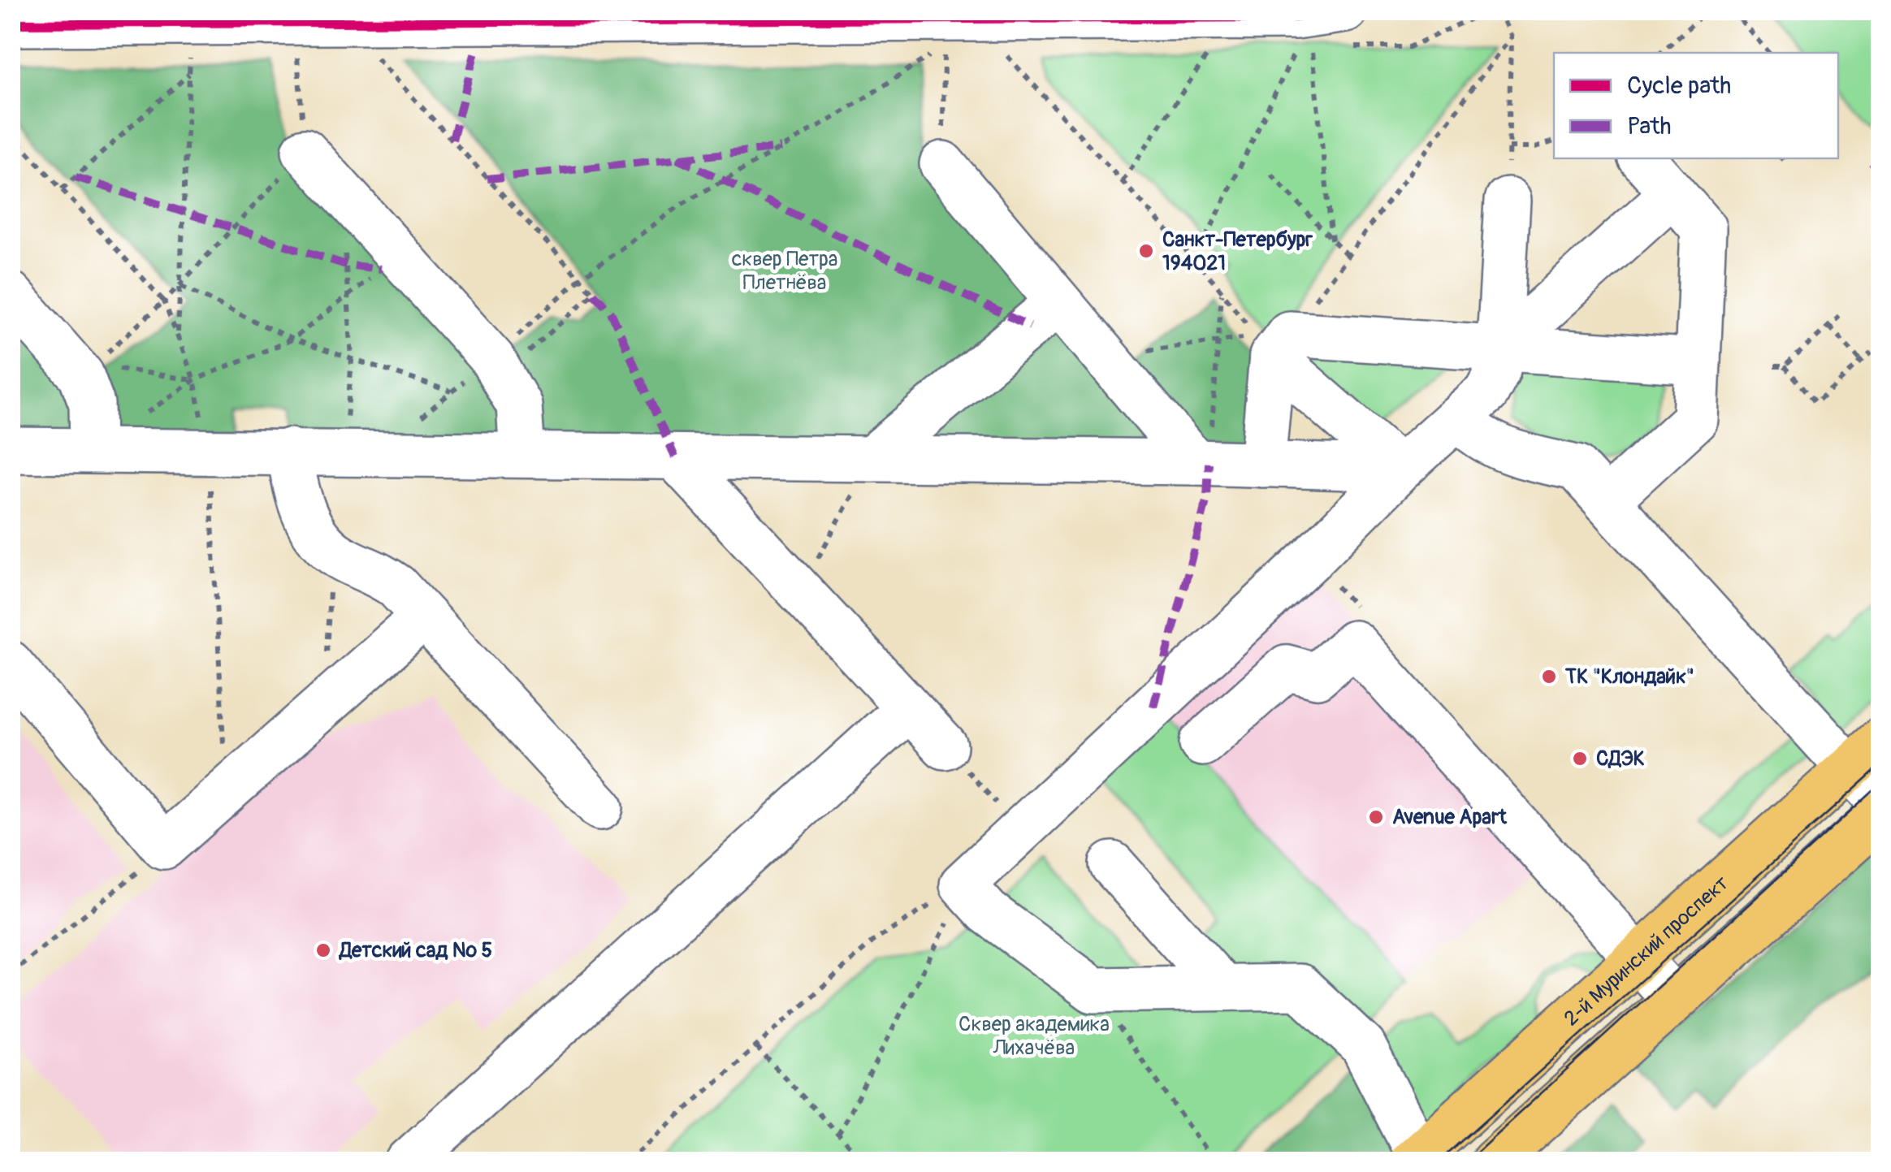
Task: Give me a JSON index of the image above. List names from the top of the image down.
{
  "streets": {
    "main road": ["2-й Муринский проспект"]
  },
  "parks": ["сквер Петра Плетнёва", "Сквер академика Лихачёва"],
  "places": [
    "Санкт-Петербург 194021",
    "ТК \"Клондайк\"",
    "СДЭК",
    "Avenue Apart",
    "Детский сад № 5"
  ],
  "legend": ["Cycle path", "Path"]
}
